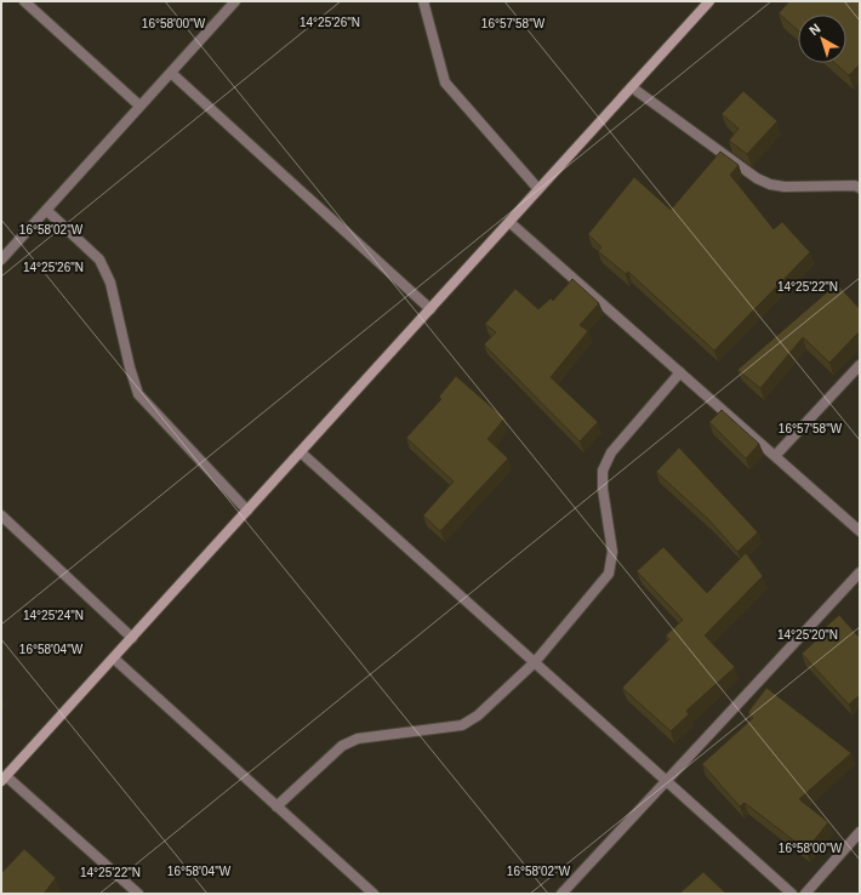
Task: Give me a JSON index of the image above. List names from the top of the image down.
{
  "north": "top left",
  "coordinates": [
    "14°25'26\"N",
    "16°58'00\"W",
    "16°57'58\"W",
    "16°58'02\"W",
    "14°25'22\"N",
    "14°25'24\"N",
    "14°25'20\"N",
    "16°58'04\"W"
  ]
}
